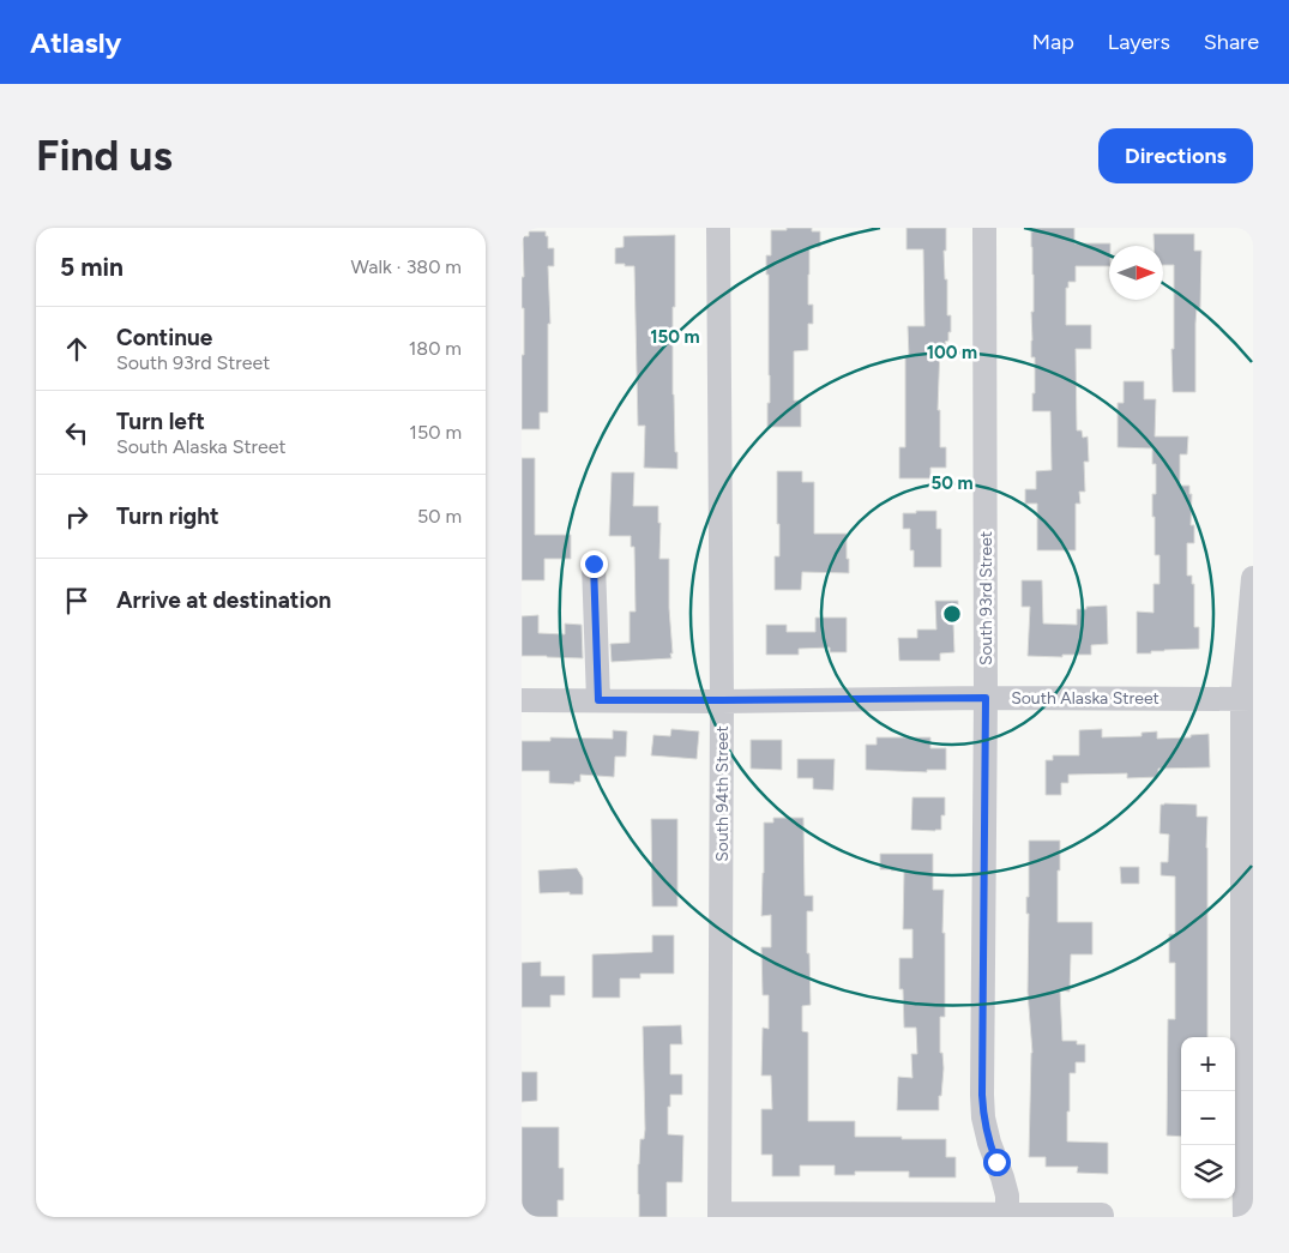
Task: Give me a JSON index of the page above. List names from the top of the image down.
{
  "streets": {
    "street": ["South 93rd Street", "South Alaska Street", "South 94th Street"]
  },
  "crossings": [
    ["South 93rd Street", "South Alaska Street"],
    ["South Alaska Street", "South 94th Street"]
  ],
  "north": "right",
  "page": {
    "header": "Atlasly",
    "nav": ["Map", "Layers", "Share"],
    "buttons": "Directions",
    "title": "Find us",
    "heading": ["5 min", "Walk · 380 m"],
    "list": [
      ["Continue", "South 93rd Street", "180 m"],
      ["Turn left", "South Alaska Street", "150 m"],
      ["Turn right", "50 m"],
      "Arrive at destination"
    ],
    "map_buttons": ["+", "−"]
  },
  "rings": ["150 m", "100 m", "50 m"]
}
